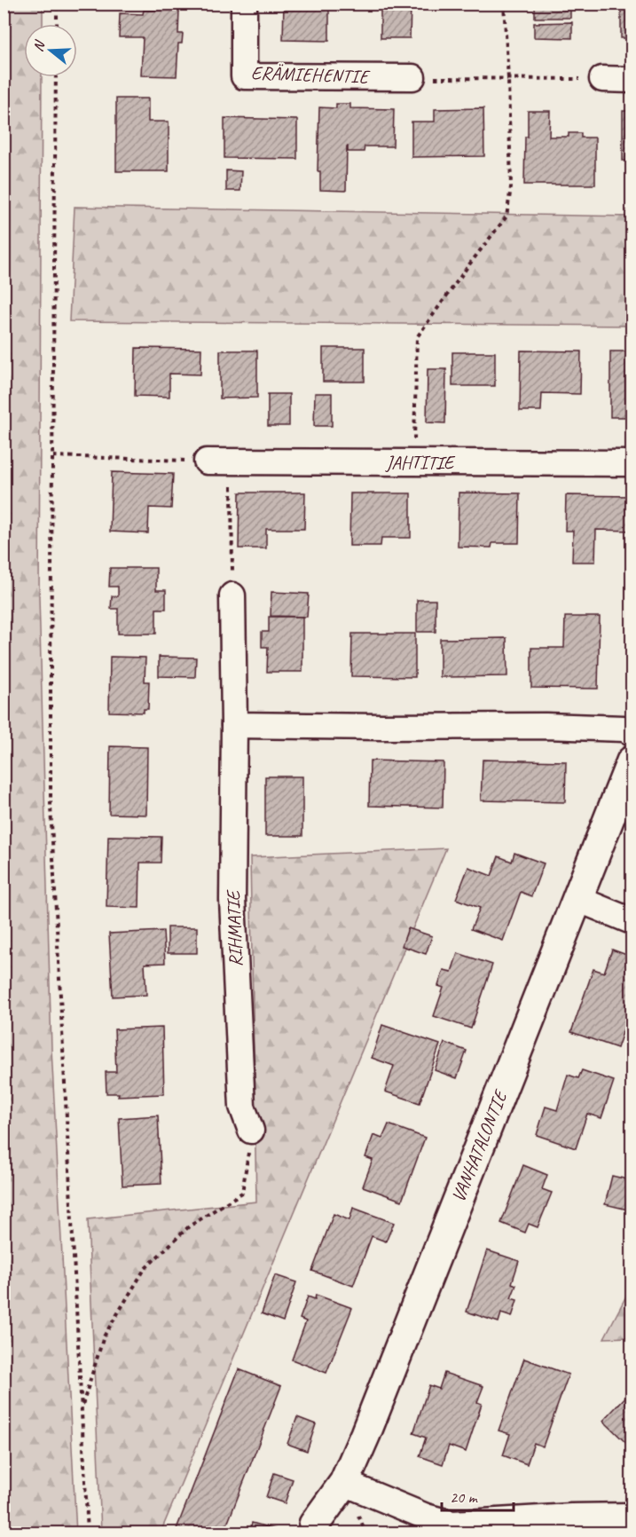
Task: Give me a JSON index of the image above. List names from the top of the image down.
{
  "streets": {
    "street": [
      "ERÄMIEHENTIE",
      "JAHTITIE",
      "RIHMATIE",
      "VANHATALONTIE"
    ]
  },
  "scale_bar": "20 m",
  "north": "left"
}
